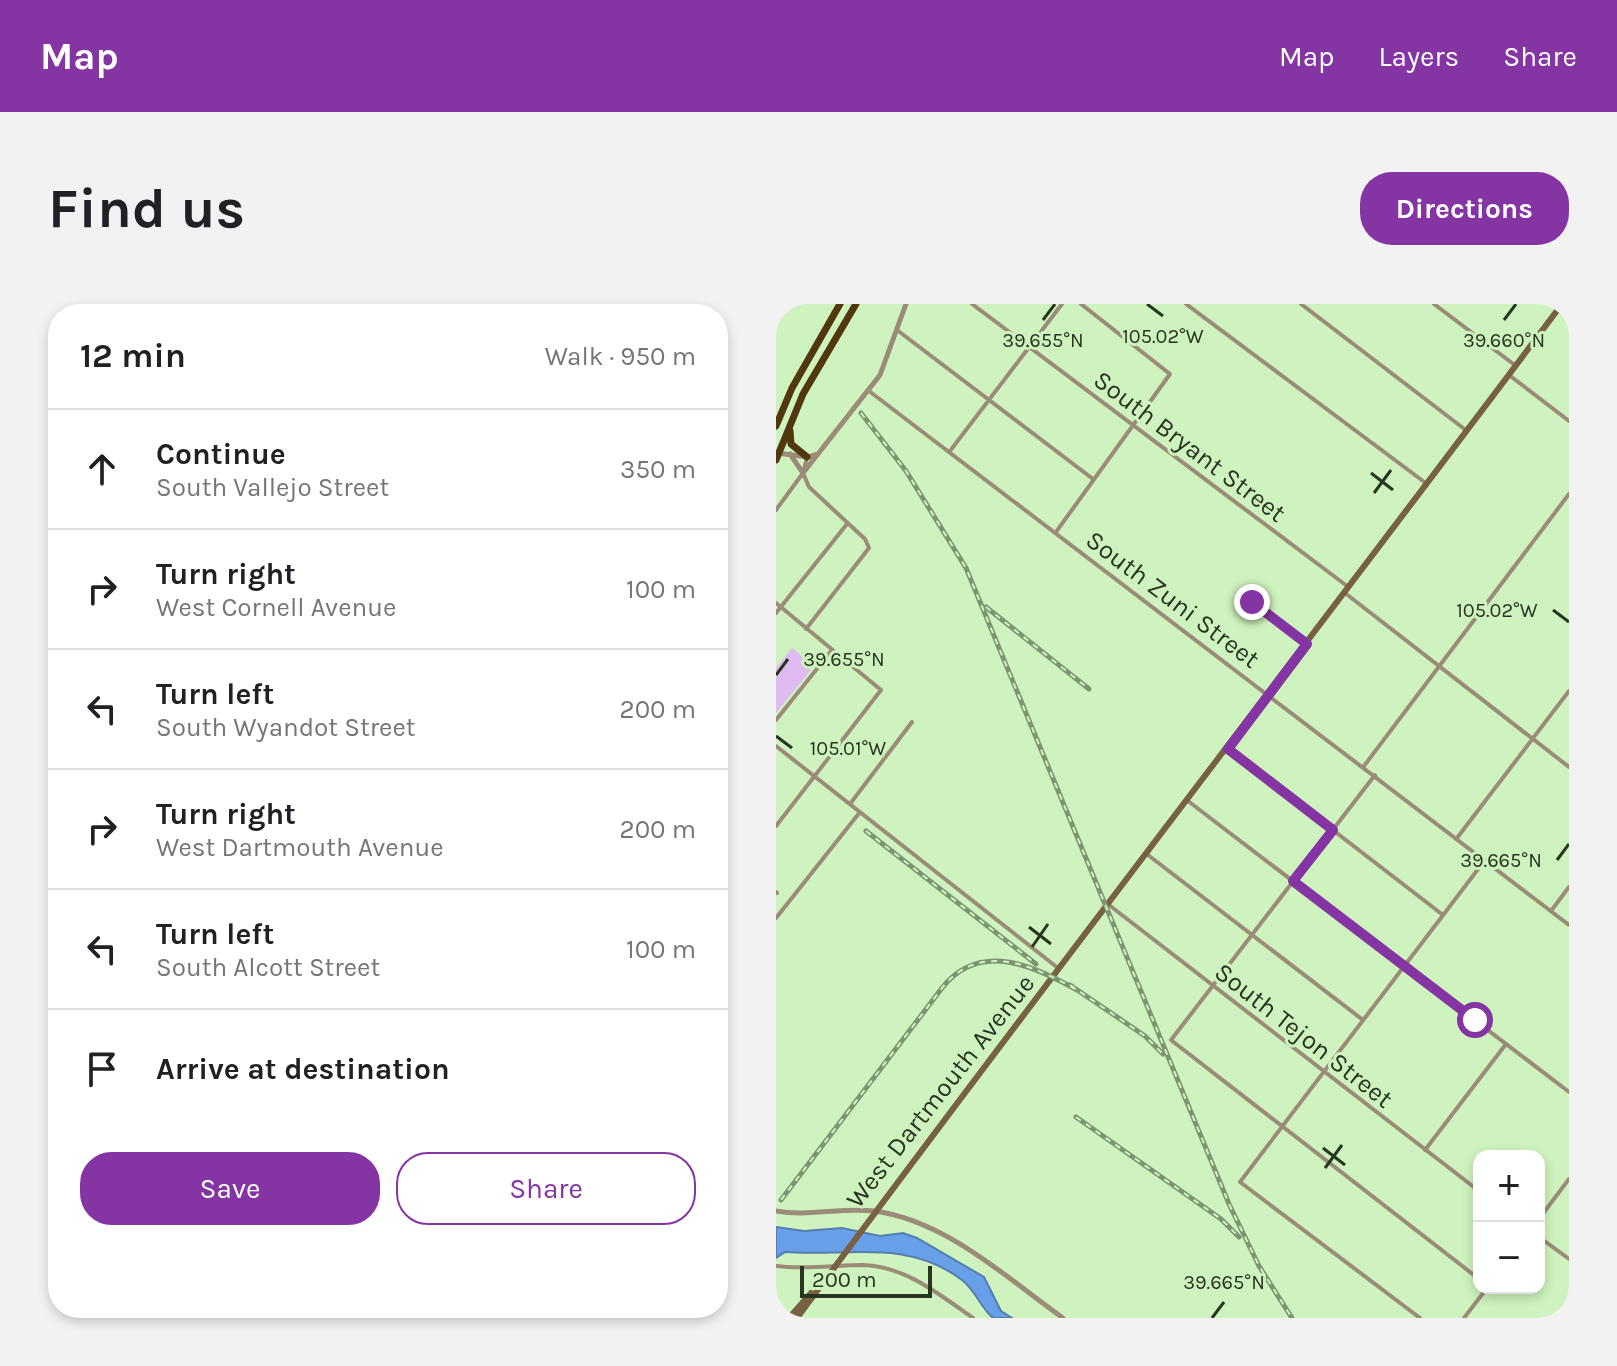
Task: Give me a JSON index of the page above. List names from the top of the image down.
{
  "streets": {
    "main road": ["West Dartmouth Avenue"],
    "street": ["South Bryant Street", "South Zuni Street", "South Tejon Street"]
  },
  "crossings": [
    ["South Bryant Street", "West Dartmouth Avenue"],
    ["South Zuni Street", "West Dartmouth Avenue"],
    ["South Tejon Street", "West Dartmouth Avenue"]
  ],
  "scale_bar": "200 m",
  "page": {
    "header": "Map",
    "nav": ["Map", "Layers", "Share"],
    "buttons": [
      "Directions",
      ["Save", "Share"]
    ],
    "title": "Find us",
    "heading": ["12 min", "Walk · 950 m"],
    "list": [
      ["Continue", "South Vallejo Street", "350 m"],
      ["Turn right", "West Cornell Avenue", "100 m"],
      ["Turn left", "South Wyandot Street", "200 m"],
      ["Turn right", "West Dartmouth Avenue", "200 m"],
      ["Turn left", "South Alcott Street", "100 m"],
      "Arrive at destination"
    ],
    "map_buttons": ["+", "−"],
    "scale": "200 m"
  },
  "coordinates": [
    "105.02°W",
    "39.655°N",
    "39.660°N",
    "105.01°W",
    "39.665°N"
  ]
}
